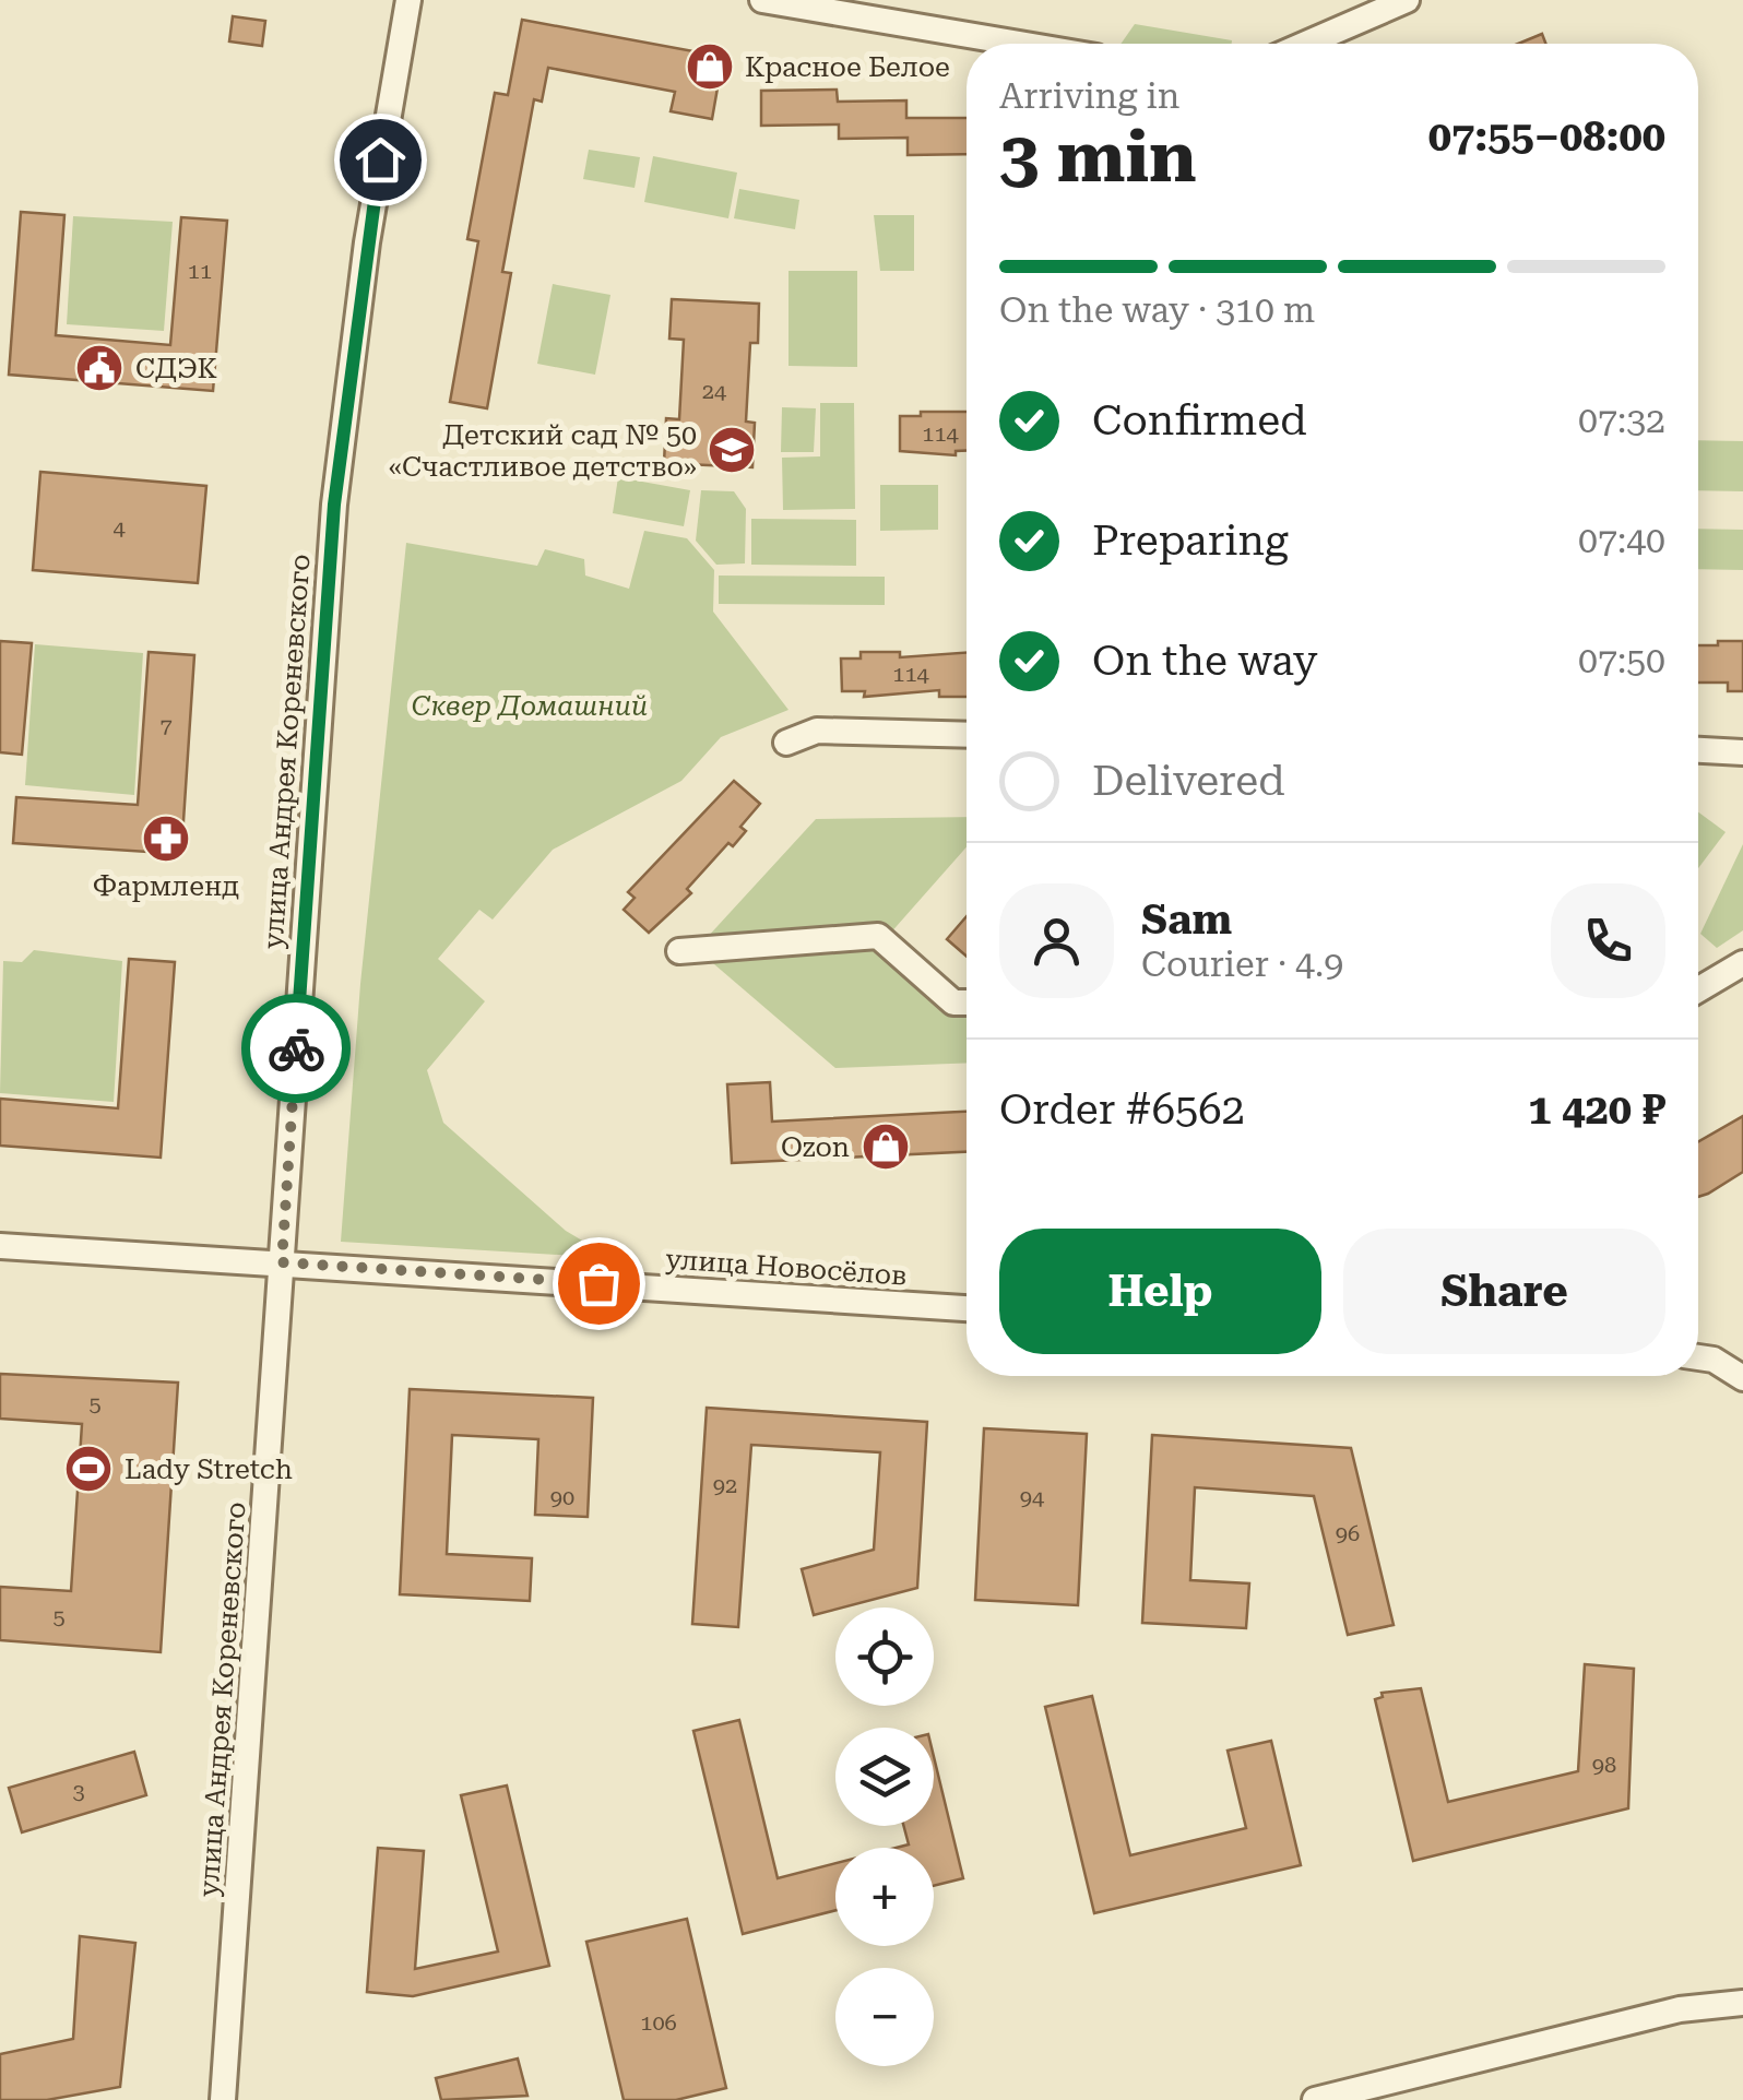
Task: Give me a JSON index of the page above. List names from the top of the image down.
{
  "streets": {
    "street": ["улица Андрея Кореневского", "улица Новосёлов"]
  },
  "crossings": [
    ["улица Андрея Кореневского", "улица Новосёлов"]
  ],
  "parks": ["Сквер Домашний"],
  "places": {
    "shop": ["Красное Белое", "Ozon"],
    "public building": ["СДЭК"],
    "school or university": ["Детский сад № 50 «Счастливое детство»"],
    "pharmacy": ["Фармленд"],
    "sports": ["Lady Stretch"]
  },
  "house_numbers": [
    "11",
    "24",
    "114",
    "4",
    "114",
    "7",
    "5",
    "92",
    "90",
    "94",
    "96",
    "5",
    "98",
    "3",
    "106"
  ],
  "page": {
    "heading": ["3 min", "Arriving in", "07:55–08:00"],
    "panel": [
      "Sam",
      "Courier · 4.9",
      "Order #6562",
      "1 420 ₽"
    ],
    "bar": "On the way · 310 m",
    "list": [
      ["Confirmed", "07:32"],
      ["Preparing", "07:40"],
      ["On the way", "07:50"],
      "Delivered"
    ],
    "buttons": ["Help", "Share"],
    "map_buttons": ["+", "−"]
  }
}
